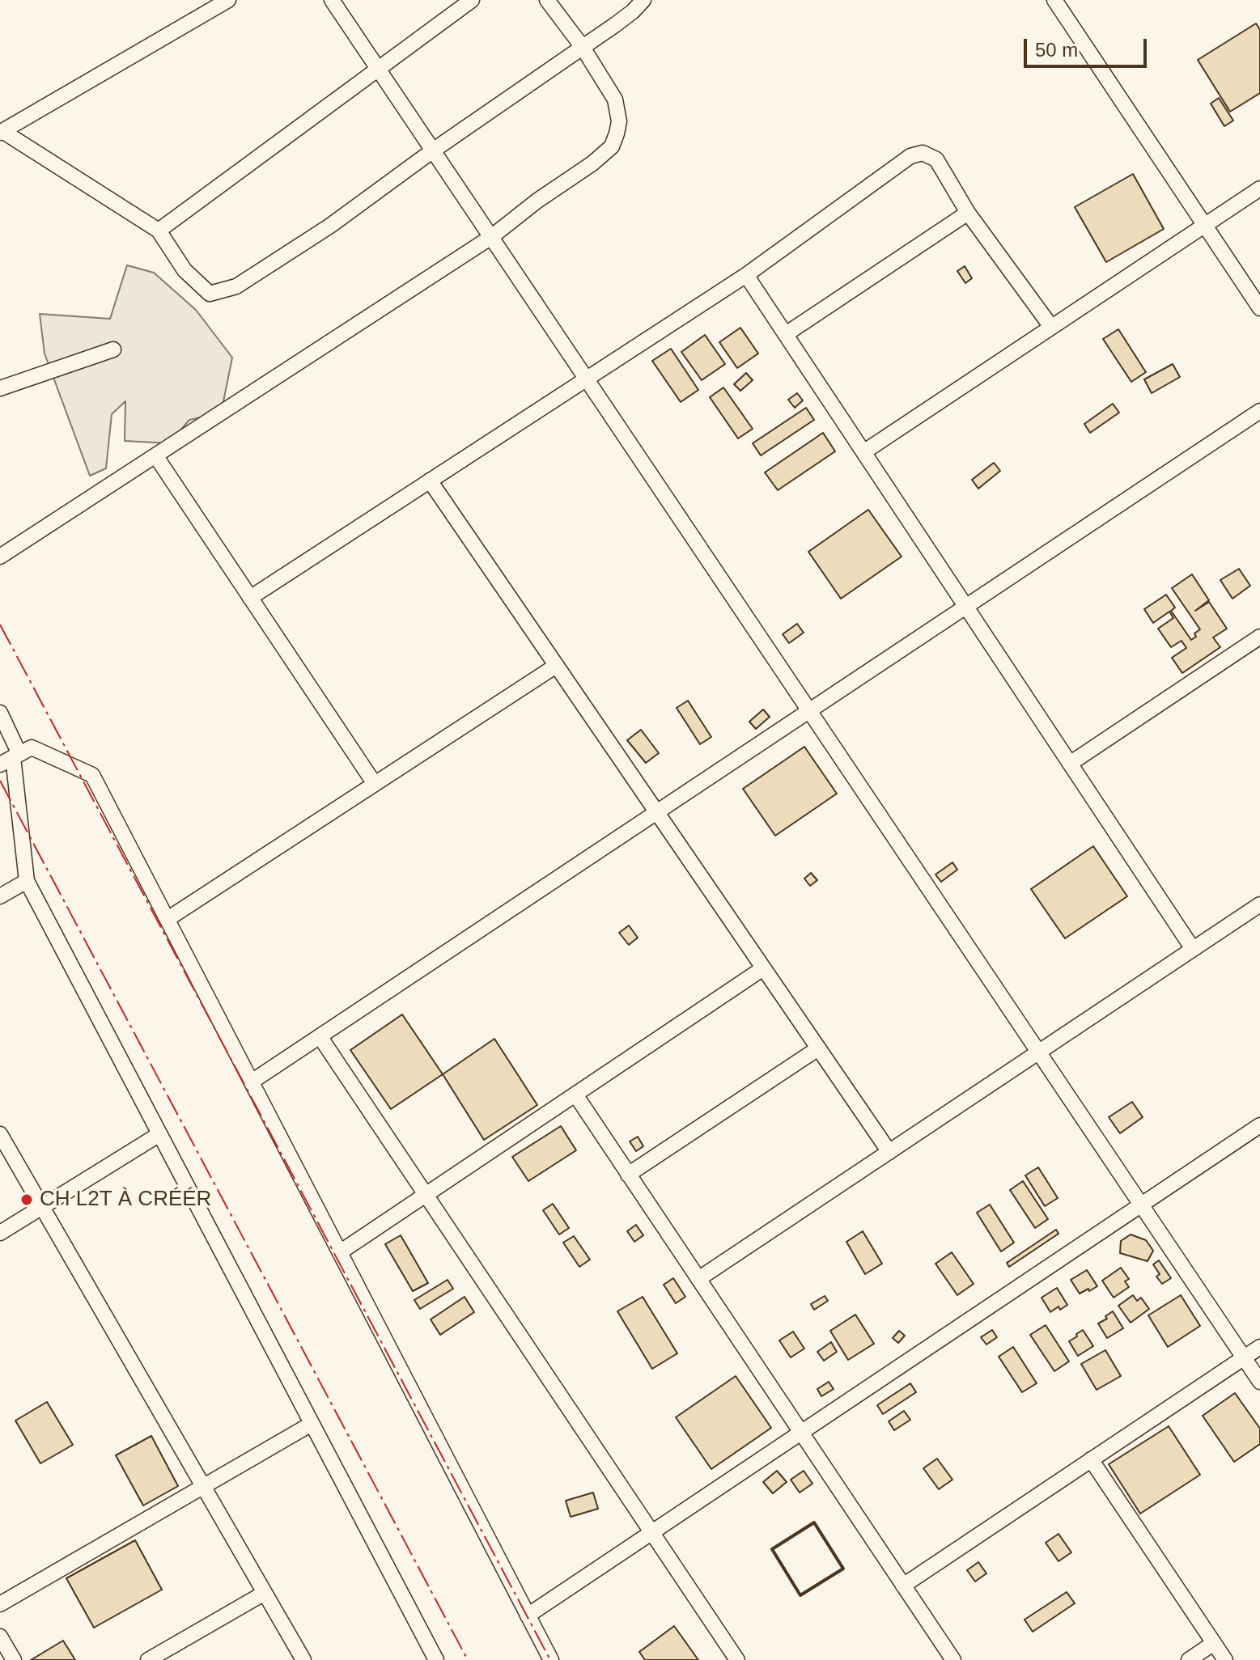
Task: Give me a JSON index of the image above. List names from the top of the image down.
{
  "places": ["CH L2T À CRÉÉR"],
  "scale_bar": "50 m"
}
